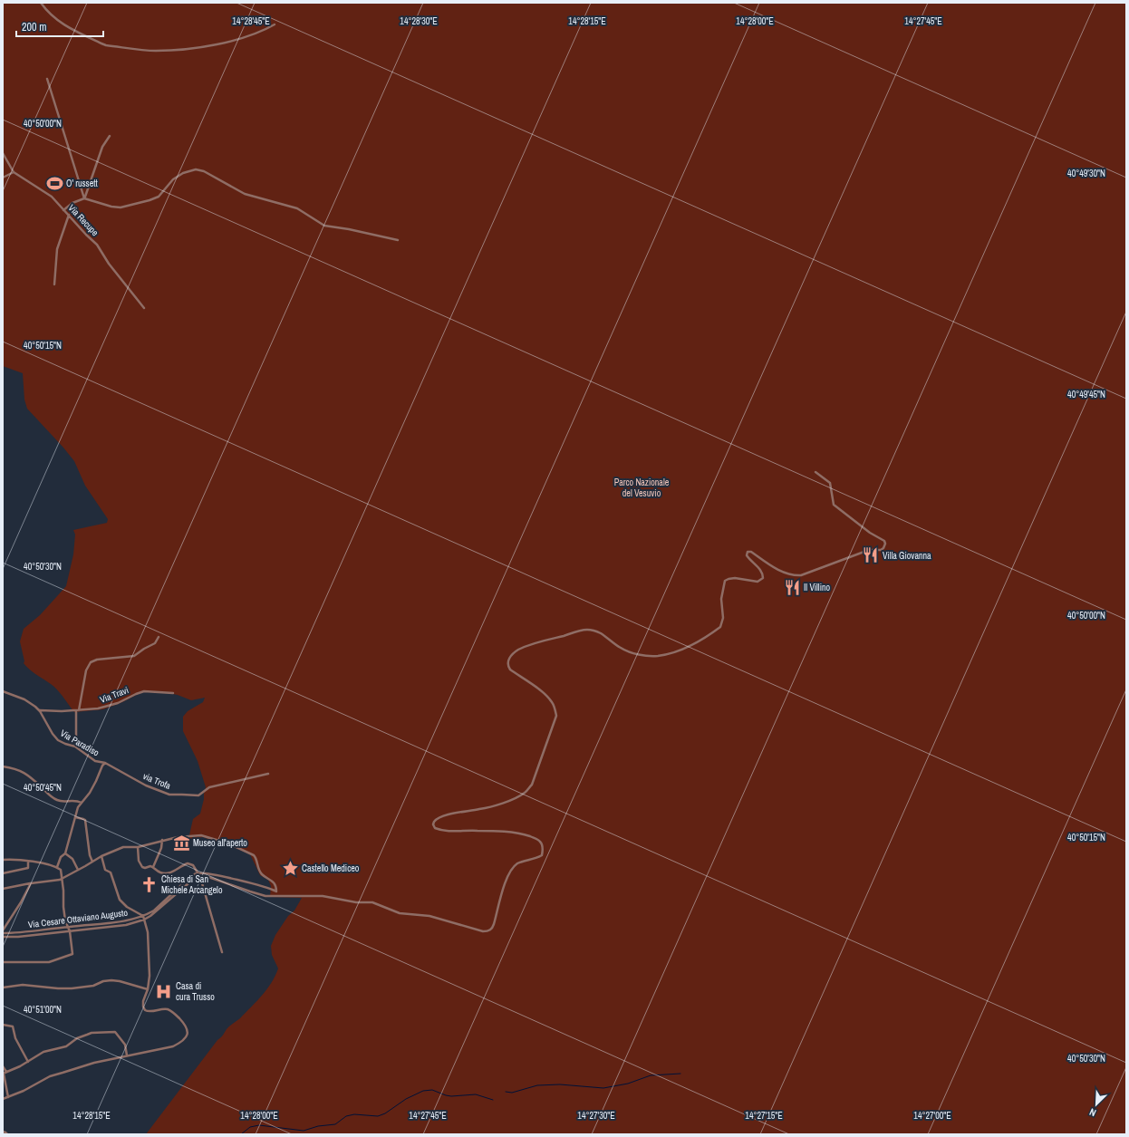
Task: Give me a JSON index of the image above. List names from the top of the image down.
{
  "streets": {
    "street": [
      "Via Recupe",
      "Via Travi",
      "Via Paradiso",
      "via Trofa",
      "Via Cesare Ottaviano Augusto"
    ]
  },
  "crossings": [
    ["Via Travi", "Via Paradiso"],
    ["Via Paradiso", "via Trofa"]
  ],
  "parks": ["Parco Nazionale del Vesuvio"],
  "places": {
    "sports": ["O' russett"],
    "restaurant": ["Villa Giovanna", "Il Villino"],
    "museum": ["Museo all'aperto"],
    "place": ["Castello Mediceo"],
    "church": ["Chiesa di San Michele Arcangelo"],
    "hospital": ["Casa di cura Trusso"]
  },
  "scale_bar": "200 m",
  "north": "bottom left",
  "coordinates": [
    "14°28'45\"E",
    "14°28'30\"E",
    "14°28'15\"E",
    "14°28'00\"E",
    "14°27'45\"E",
    "40°50'00\"N",
    "40°49'30\"N",
    "40°50'15\"N",
    "40°49'45\"N",
    "40°50'30\"N",
    "40°50'45\"N",
    "40°51'00\"N",
    "14°27'30\"E",
    "14°27'15\"E",
    "14°27'00\"E"
  ]
}
